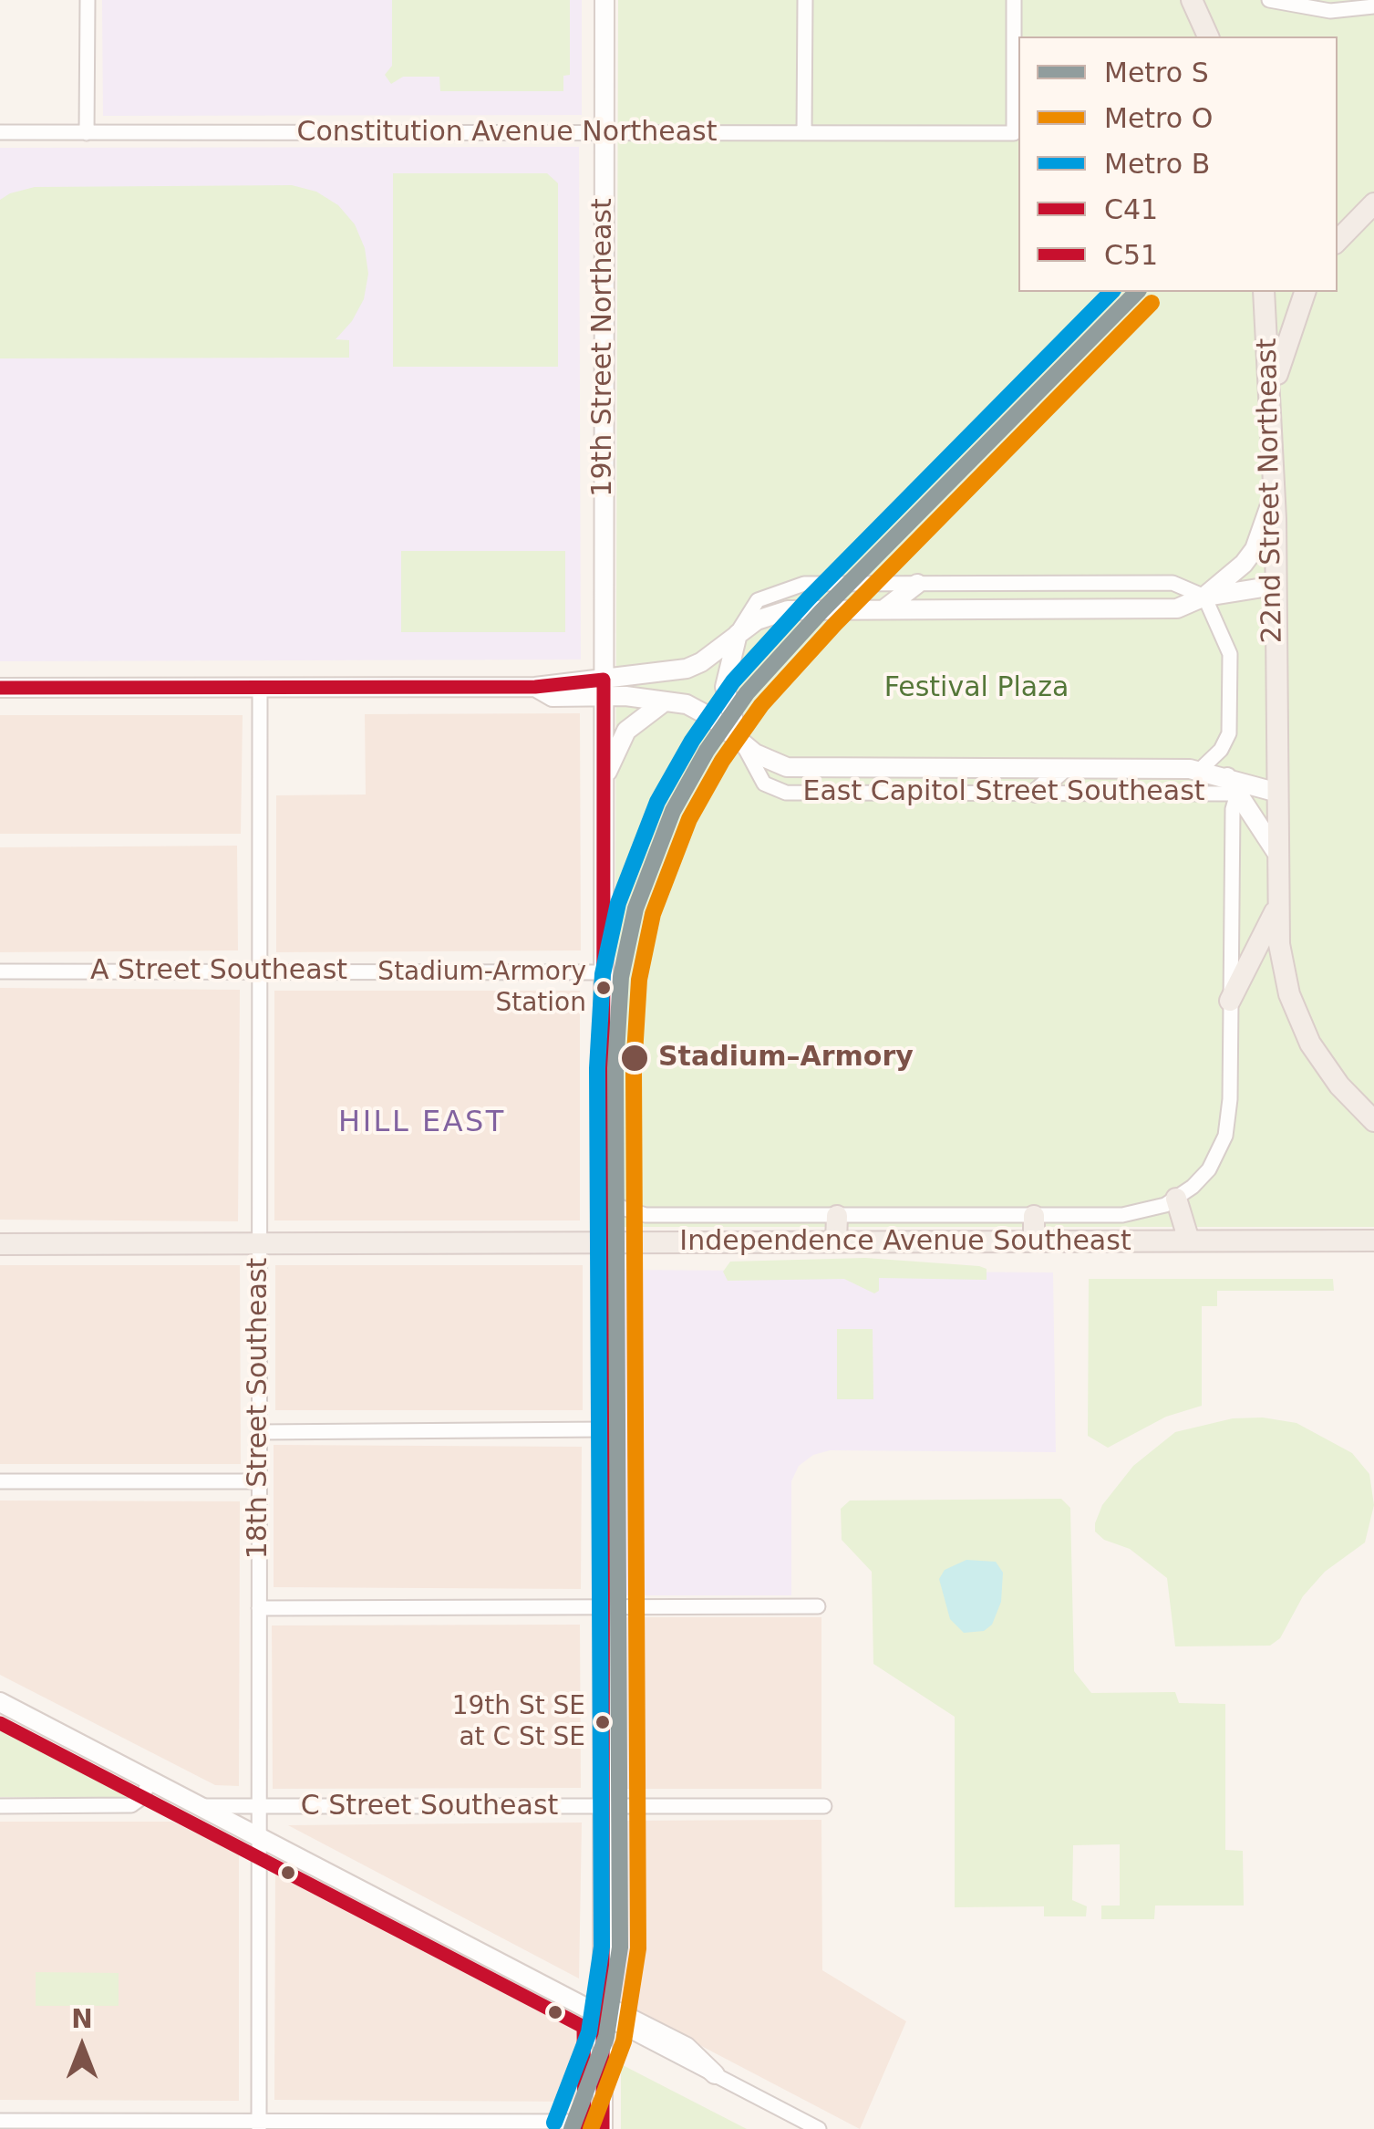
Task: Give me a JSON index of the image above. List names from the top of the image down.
{
  "streets": {
    "main road": [
      "19th Street Northeast",
      "22nd Street Northeast",
      "East Capitol Street Southeast",
      "Independence Avenue Southeast"
    ],
    "street": [
      "Constitution Avenue Northeast",
      "A Street Southeast",
      "18th Street Southeast",
      "C Street Southeast"
    ]
  },
  "crossings": [
    ["Constitution Avenue Northeast", "19th Street Northeast"],
    ["19th Street Northeast", "East Capitol Street Southeast"],
    ["19th Street Northeast", "A Street Southeast"],
    ["19th Street Northeast", "Independence Avenue Southeast"],
    ["19th Street Northeast", "C Street Southeast"],
    ["22nd Street Northeast", "East Capitol Street Southeast"],
    ["A Street Southeast", "18th Street Southeast"],
    ["Independence Avenue Southeast", "18th Street Southeast"],
    ["18th Street Southeast", "C Street Southeast"]
  ],
  "districts": ["HILL EAST"],
  "parks": ["Festival Plaza"],
  "places": ["Stadium-Armory Station", "Stadium–Armory", "19th St SE at C St SE"],
  "lines": [
    "metro line S",
    "metro line B",
    "metro line O",
    "transit line C41",
    "transit line C51"
  ],
  "legend": [
    "Metro S",
    "Metro O",
    "Metro B",
    "C41",
    "C51"
  ],
  "north": "top"
}
